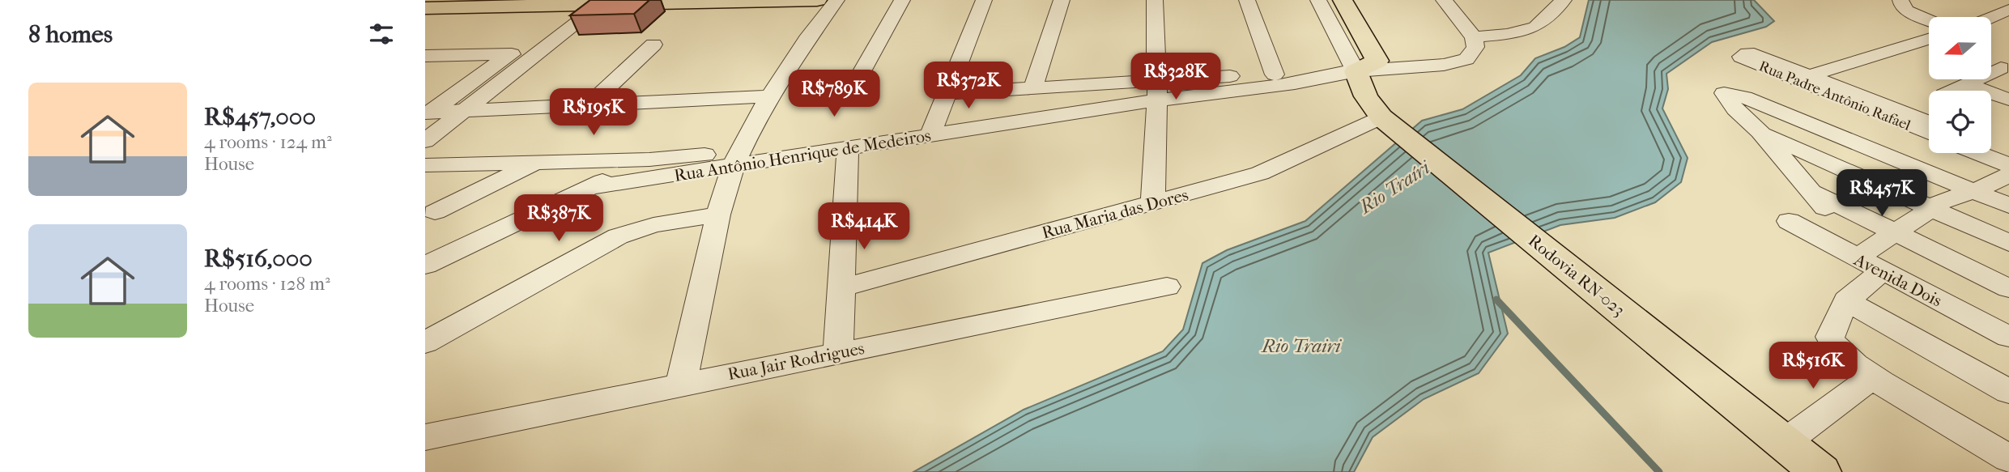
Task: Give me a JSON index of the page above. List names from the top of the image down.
{
  "streets": {
    "main road": ["Rodovia RN-023"],
    "street": [
      "Rua Padre Antônio Rafael",
      "Rua Antônio Henrique de Medeiros",
      "Rua Maria das Dores",
      "Avenida Dois",
      "Rua Jair Rodrigues"
    ]
  },
  "crossings": [
    ["Rua Antônio Henrique de Medeiros", "Rodovia RN-023"],
    ["Rua Maria das Dores", "Rodovia RN-023"]
  ],
  "water": ["Rio Traíri", "Rio Trairi"],
  "north": "left",
  "page": {
    "heading": "8 homes",
    "price": [
      "R$328K",
      "R$372K",
      "R$789K",
      "R$195K",
      "R$457K",
      "R$387K",
      "R$414K",
      "R$516K"
    ],
    "list": [
      {
        "name": "R$457,000",
        "note": "4 rooms · 124 m² · House"
      },
      {
        "name": "R$516,000",
        "note": "4 rooms · 128 m² · House"
      }
    ]
  }
}
